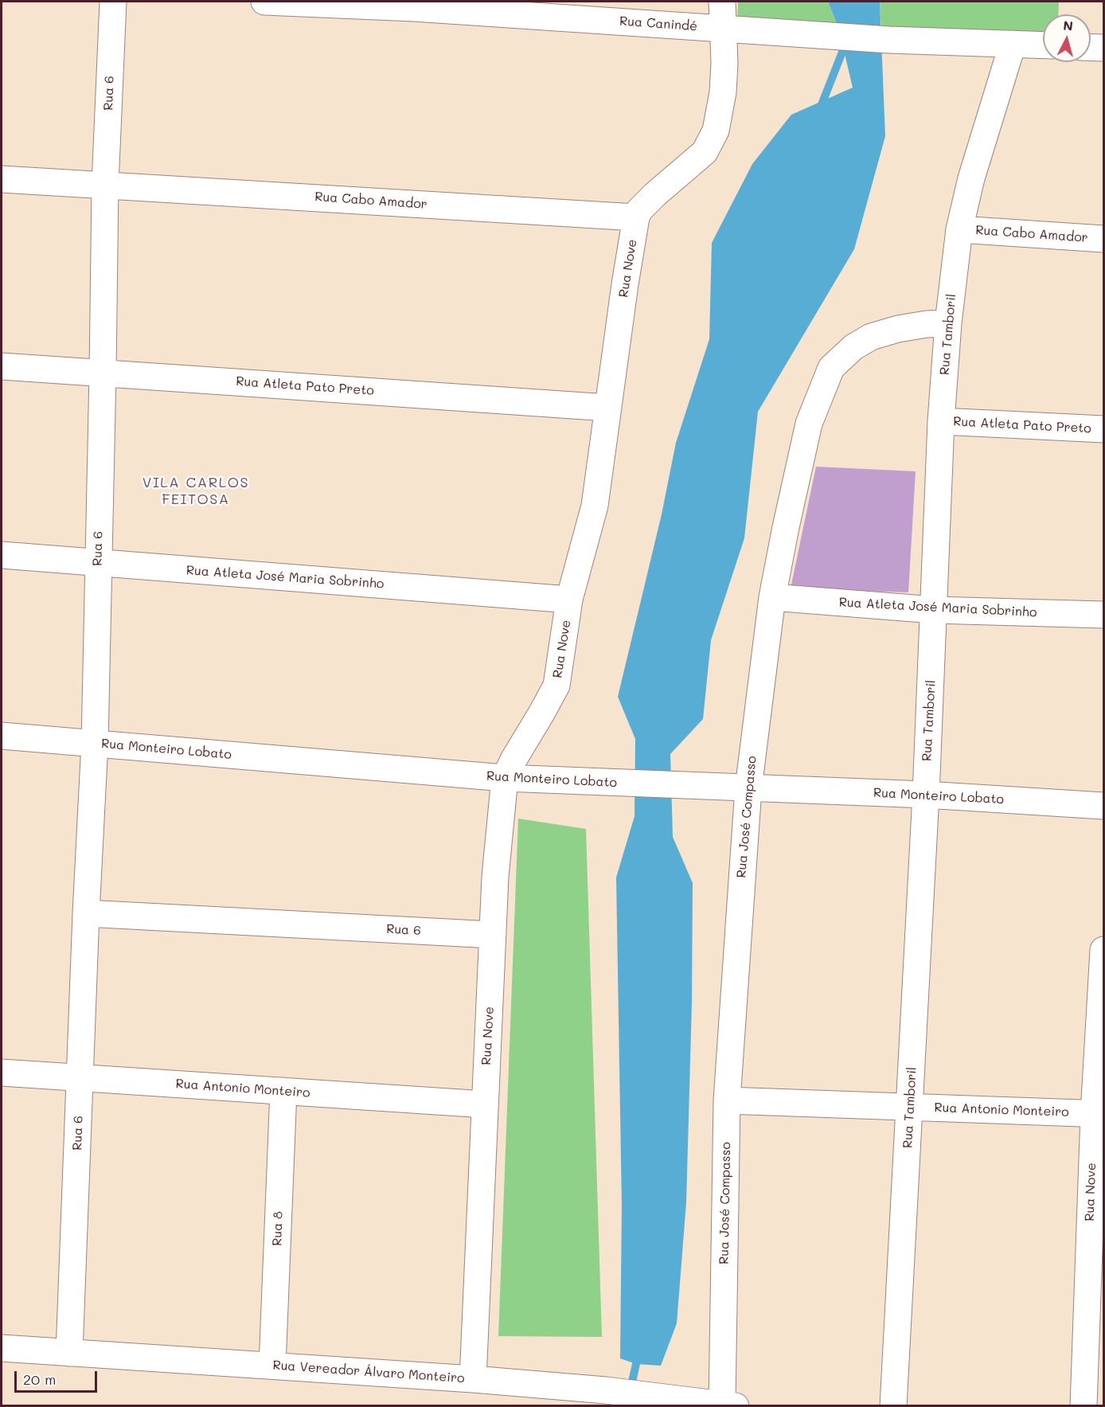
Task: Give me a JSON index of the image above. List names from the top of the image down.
{
  "streets": {
    "street": [
      "Rua Canindé",
      "Rua 6",
      "Rua Cabo Amador",
      "Rua Nove",
      "Rua Tamboril",
      "Rua Atleta Pato Preto",
      "Rua Atleta José Maria Sobrinho",
      "Rua Monteiro Lobato",
      "Rua José Compasso",
      "Rua Antonio Monteiro",
      "Rua 8",
      "Rua Vereador Álvaro Monteiro"
    ]
  },
  "crossings": [
    ["Rua Canindé", "Rua Nove"],
    ["Rua Canindé", "Rua Tamboril"],
    ["Rua 6", "Rua Cabo Amador"],
    ["Rua 6", "Rua Nove"],
    ["Rua 6", "Rua Atleta Pato Preto"],
    ["Rua 6", "Rua Atleta José Maria Sobrinho"],
    ["Rua 6", "Rua Monteiro Lobato"],
    ["Rua 6", "Rua Antonio Monteiro"],
    ["Rua 6", "Rua Vereador Álvaro Monteiro"],
    ["Rua Cabo Amador", "Rua Nove"],
    ["Rua Cabo Amador", "Rua Tamboril"],
    ["Rua Nove", "Rua Atleta Pato Preto"],
    ["Rua Nove", "Rua Atleta José Maria Sobrinho"],
    ["Rua Nove", "Rua Monteiro Lobato"],
    ["Rua Nove", "Rua Antonio Monteiro"],
    ["Rua Nove", "Rua Vereador Álvaro Monteiro"],
    ["Rua Tamboril", "Rua Atleta Pato Preto"],
    ["Rua Tamboril", "Rua Atleta José Maria Sobrinho"],
    ["Rua Tamboril", "Rua Monteiro Lobato"],
    ["Rua Tamboril", "Rua José Compasso"],
    ["Rua Tamboril", "Rua Antonio Monteiro"],
    ["Rua Atleta José Maria Sobrinho", "Rua José Compasso"],
    ["Rua Monteiro Lobato", "Rua José Compasso"],
    ["Rua José Compasso", "Rua Antonio Monteiro"],
    ["Rua José Compasso", "Rua Vereador Álvaro Monteiro"],
    ["Rua Antonio Monteiro", "Rua 8"],
    ["Rua 8", "Rua Vereador Álvaro Monteiro"]
  ],
  "districts": ["VILA CARLOS FEITOSA"],
  "scale_bar": "20 m",
  "north": "top"
}
